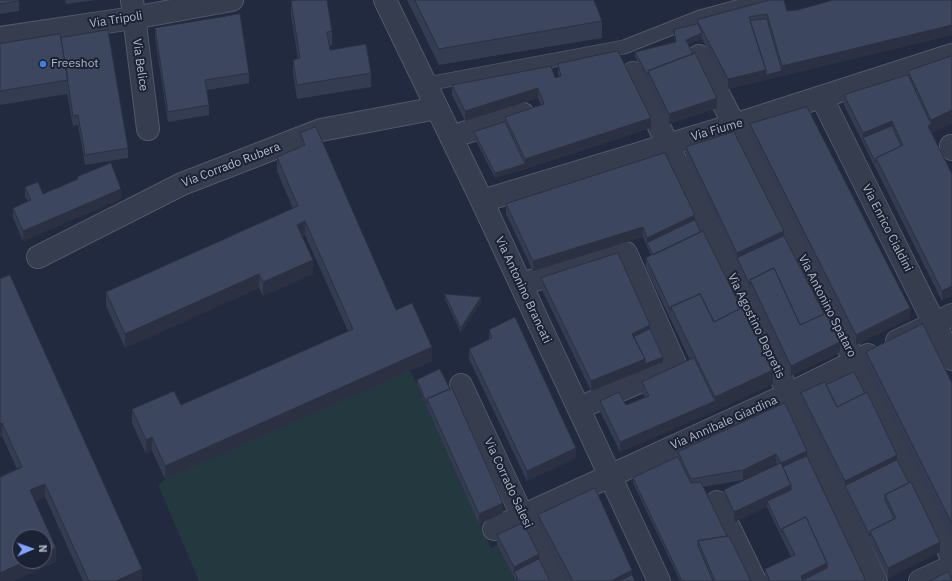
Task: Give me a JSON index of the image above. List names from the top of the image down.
{
  "streets": {
    "street": [
      "Via Tripoli",
      "Via Belice",
      "Via Fiume",
      "Via Corrado Rubera",
      "Via Enrico Cialdini",
      "Via Antonino Brancati",
      "Via Antonino Spataro",
      "Via Agostino Depretis",
      "Via Annibale Giardina",
      "Via Corrado Salesi"
    ]
  },
  "crossings": [
    ["Via Tripoli", "Via Belice"],
    ["Via Fiume", "Via Enrico Cialdini"],
    ["Via Fiume", "Via Antonino Brancati"],
    ["Via Fiume", "Via Antonino Spataro"],
    ["Via Fiume", "Via Agostino Depretis"],
    ["Via Corrado Rubera", "Via Antonino Brancati"],
    ["Via Enrico Cialdini", "Via Annibale Giardina"],
    ["Via Antonino Brancati", "Via Annibale Giardina"],
    ["Via Antonino Spataro", "Via Annibale Giardina"],
    ["Via Agostino Depretis", "Via Annibale Giardina"],
    ["Via Annibale Giardina", "Via Corrado Salesi"]
  ],
  "places": ["Freeshot"],
  "north": "right"
}
